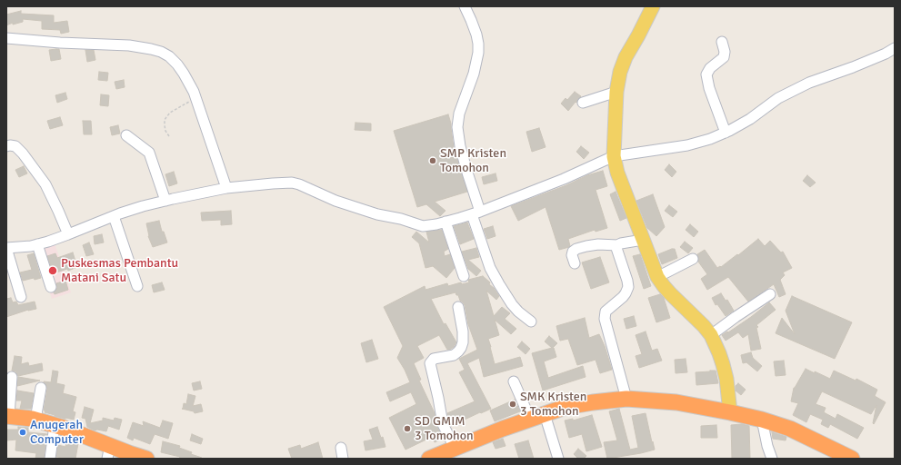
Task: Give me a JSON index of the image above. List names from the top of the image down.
{
  "places": [
    "SMP Kristen Tomohon",
    "Puskesmas Pembantu Matani Satu",
    "SMK Kristen 3 Tomohon",
    "SD GMIM 3 Tomohon",
    "Anugerah Computer"
  ]
}
